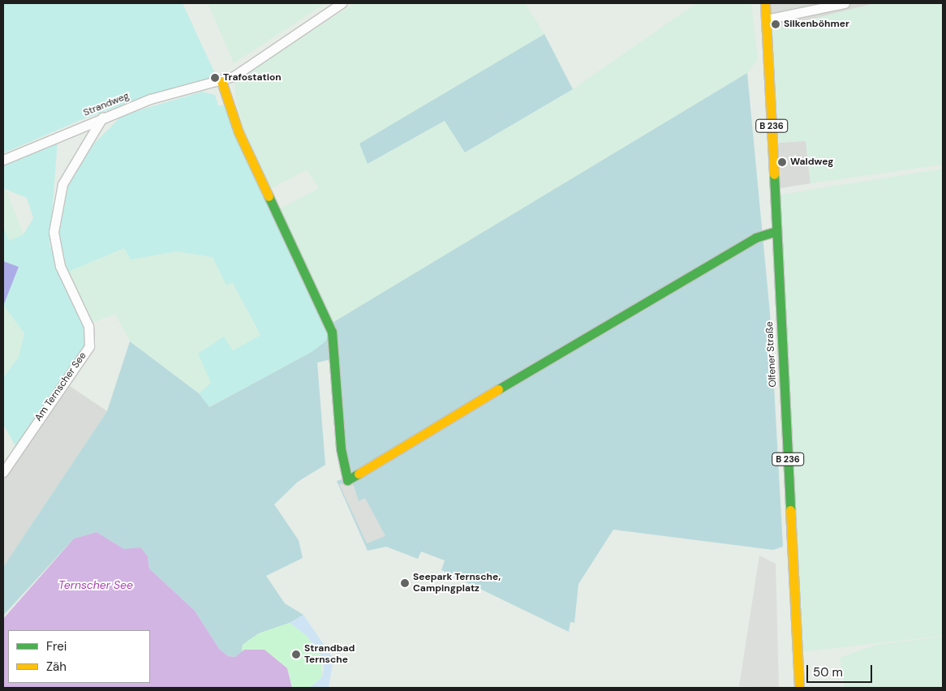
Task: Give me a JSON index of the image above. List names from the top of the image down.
{
  "streets": {
    "street": [
      "Strandweg",
      "B 236",
      "Olfener Straße",
      "Am Ternscher See"
    ]
  },
  "crossings": [
    ["Strandweg", "Am Ternscher See"]
  ],
  "water": ["Ternscher See"],
  "places": [
    "Silkenböhmer",
    "Trafostation",
    "Waldweg",
    "Seepark Ternsche, Campingplatz",
    "Strandbad Ternsche"
  ],
  "legend": ["Frei", "Zäh"],
  "scale_bar": "50 m"
}
